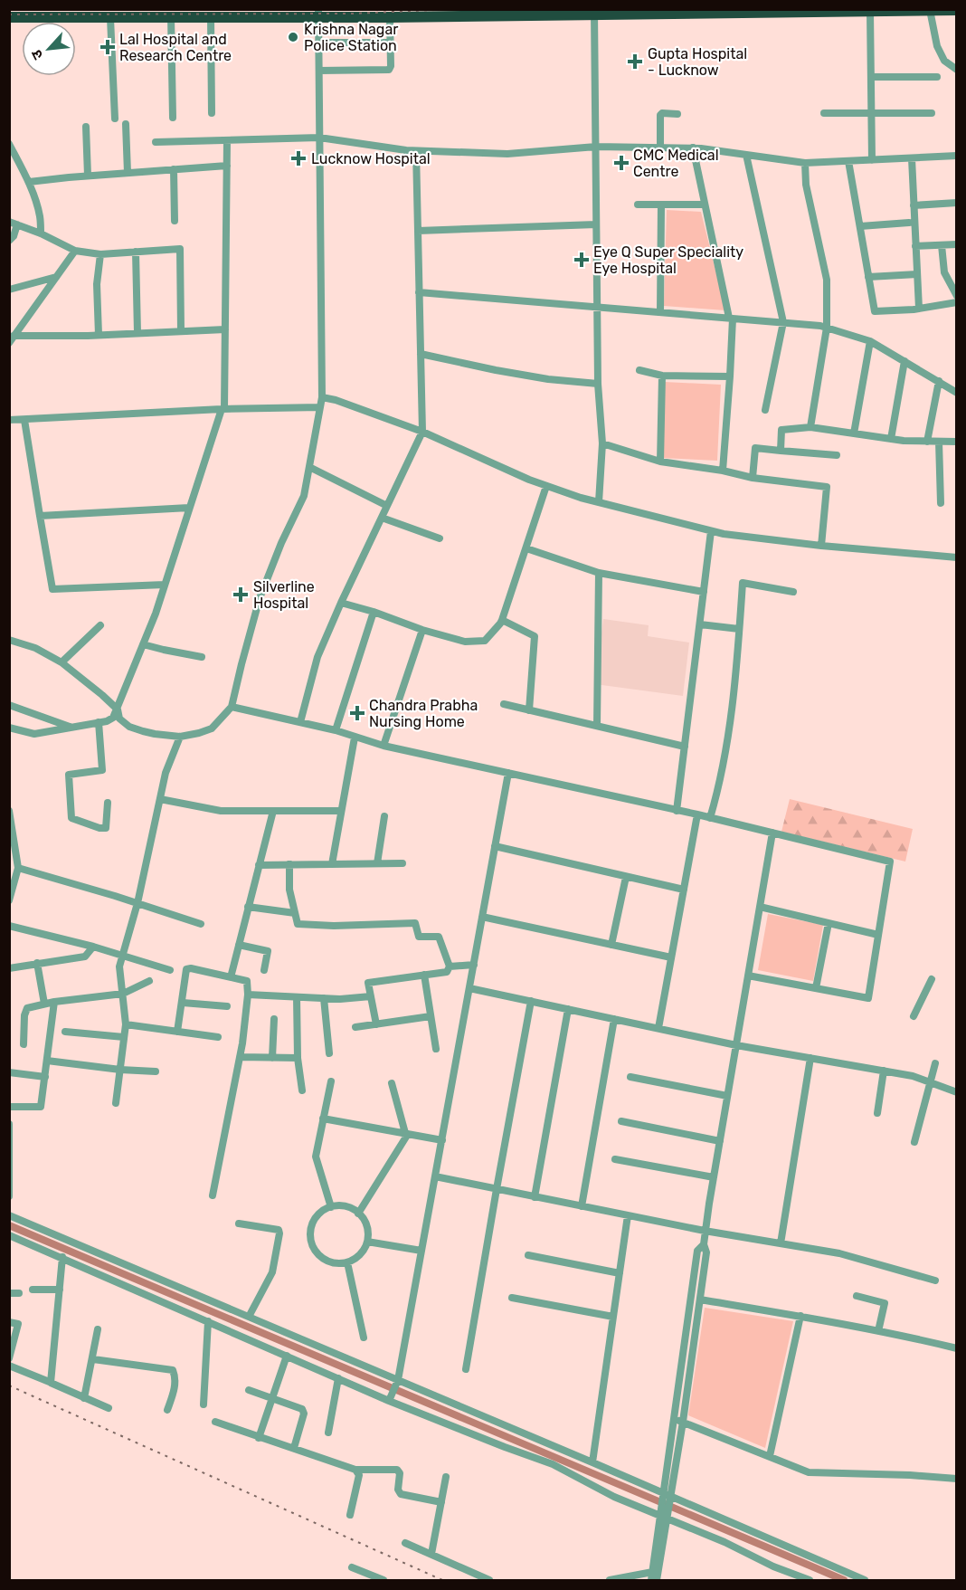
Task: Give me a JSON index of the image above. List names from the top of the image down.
{
  "places": {
    "other": ["Krishna Nagar Police Station"],
    "health": [
      "Lal Hospital and Research Centre",
      "Gupta Hospital - Lucknow",
      "Lucknow Hospital",
      "CMC Medical Centre",
      "Eye Q Super Speciality Eye Hospital",
      "Silverline Hospital",
      "Chandra Prabha Nursing Home"
    ]
  },
  "north": "bottom left"
}
